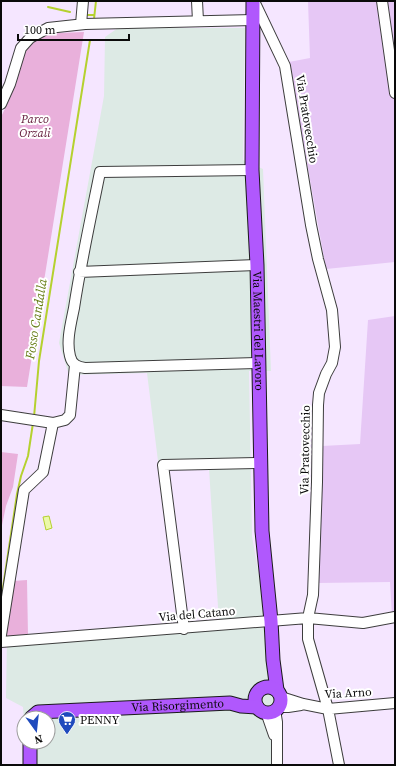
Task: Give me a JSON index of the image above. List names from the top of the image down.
{
  "streets": {
    "main road": ["Via Maestri del Lavoro", "Via Risorgimento"],
    "street": ["Via Pratovecchio", "Via del Catano", "Via Arno"]
  },
  "crossings": [
    ["Via Pratovecchio", "Via Maestri del Lavoro"],
    ["Via Pratovecchio", "Via del Catano"],
    ["Via Pratovecchio", "Via Arno"],
    ["Via Maestri del Lavoro", "Via del Catano"],
    ["Via Maestri del Lavoro", "Via Arno"],
    ["Via Maestri del Lavoro", "Via Risorgimento"],
    ["Via Arno", "Via Risorgimento"]
  ],
  "water": ["Fosso Candalla"],
  "parks": ["Parco Orzali"],
  "places": {
    "supermarket": ["PENNY"]
  },
  "scale_bar": "100 m",
  "north": "bottom"
}
